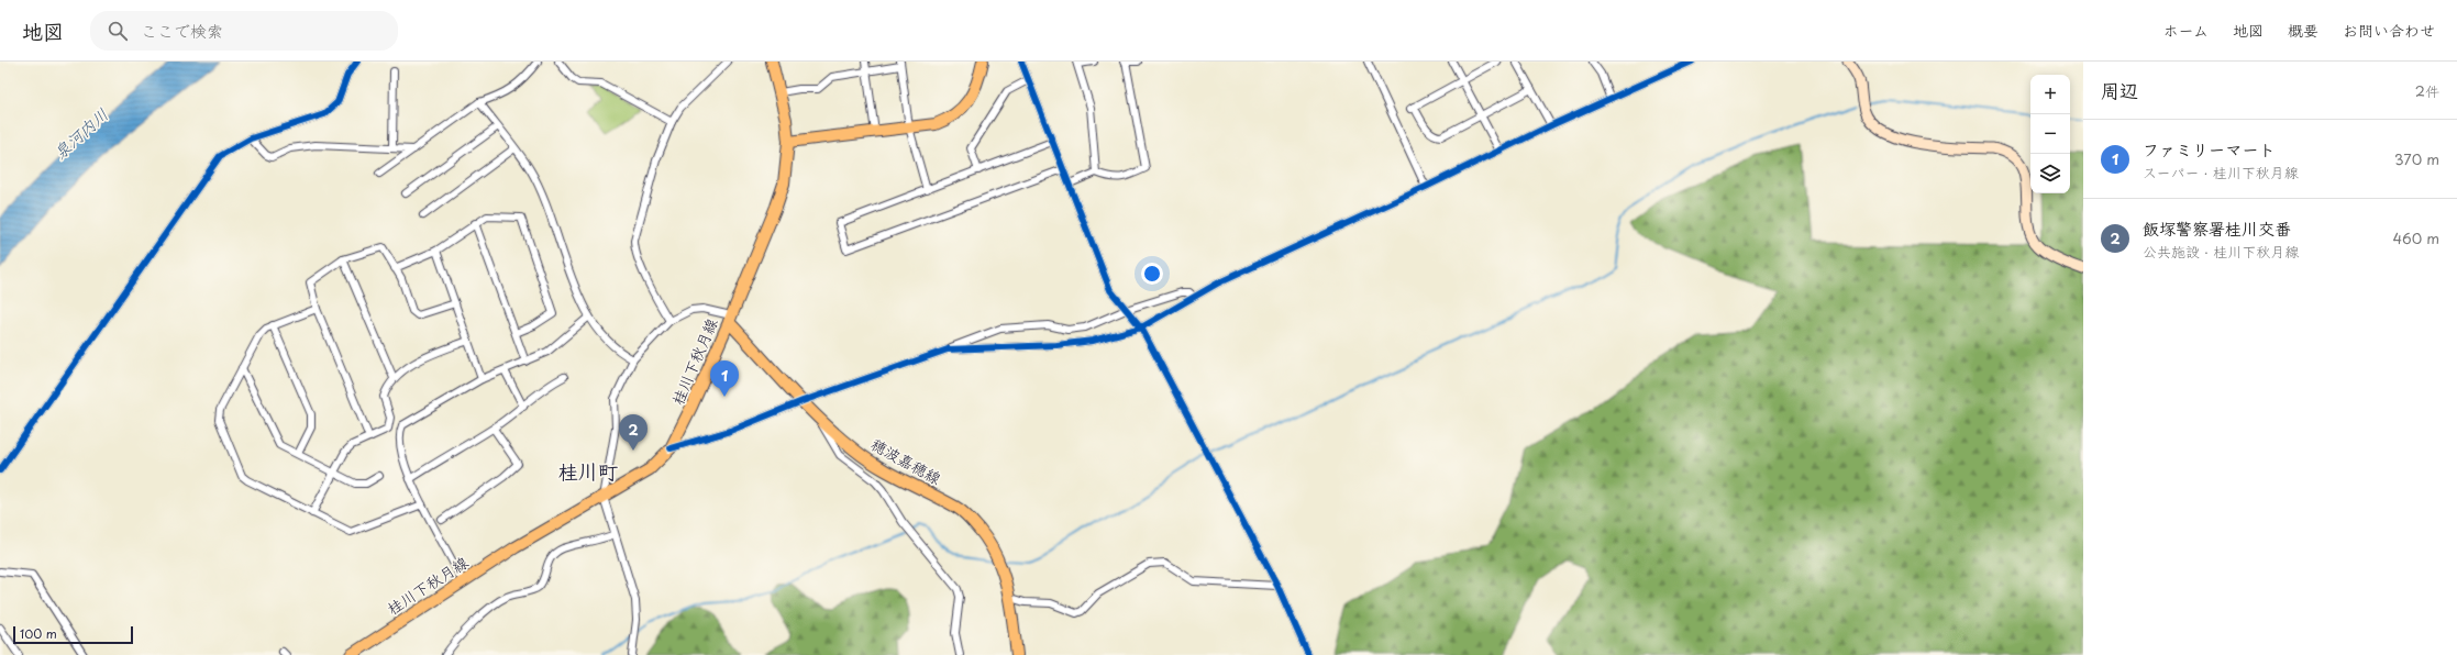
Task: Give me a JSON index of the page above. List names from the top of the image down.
{
  "streets": {
    "main road": ["桂川下秋月線", "穂波嘉穂線"]
  },
  "crossings": [
    ["桂川下秋月線", "穂波嘉穂線"]
  ],
  "districts": ["桂川町"],
  "water": ["泉河内川"],
  "scale_bar": "100 m",
  "page": {
    "header": "地図",
    "search": "ここで検索",
    "nav": [
      "ホーム",
      "地図",
      "概要",
      "お問い合わせ"
    ],
    "heading": ["周辺", "2件"],
    "map_buttons": ["+", "−"],
    "list": [
      {
        "mark": "1",
        "name": "ファミリーマート",
        "note": "スーパー · 桂川下秋月線",
        "value": "370 m"
      },
      {
        "mark": "2",
        "name": "飯塚警察署桂川交番",
        "note": "公共施設 · 桂川下秋月線",
        "value": "460 m"
      }
    ],
    "pins": ["1", "2"],
    "scale": "100 m"
  }
}
